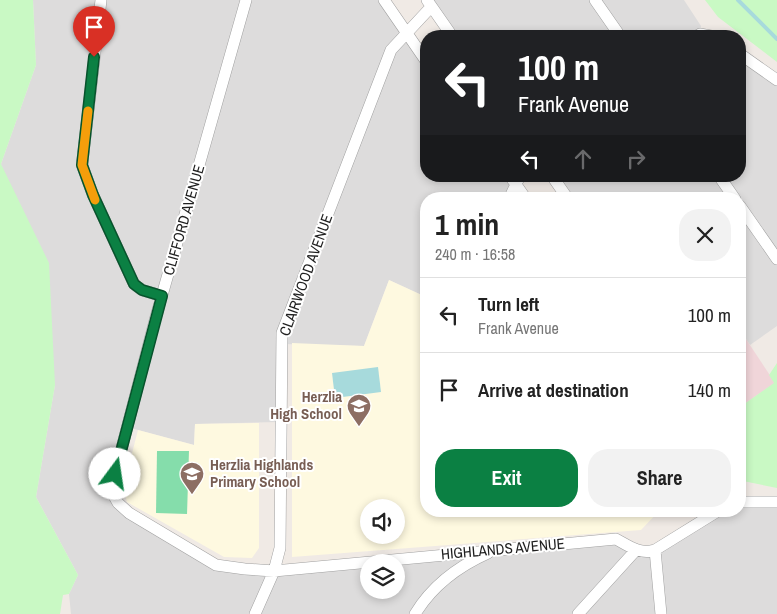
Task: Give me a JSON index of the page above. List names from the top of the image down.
{
  "streets": {
    "street": ["CLIFFORD AVENUE", "CLAIRWOOD AVENUE", "HIGHLANDS AVENUE"]
  },
  "crossings": [
    ["CLIFFORD AVENUE", "CLAIRWOOD AVENUE"],
    ["CLIFFORD AVENUE", "HIGHLANDS AVENUE"],
    ["CLAIRWOOD AVENUE", "HIGHLANDS AVENUE"]
  ],
  "places": {
    "school or university": ["Herzlia High School", "Herzlia Highlands Primary School"]
  },
  "page": {
    "turn": ["100 m", "Frank Avenue"],
    "heading": ["1 min", "240 m · 16:58"],
    "list": [
      {
        "name": "Turn left",
        "note": "Frank Avenue",
        "value": "100 m"
      },
      {
        "name": "Arrive at destination",
        "value": "140 m"
      }
    ],
    "buttons": ["Exit", "Share"]
  }
}
